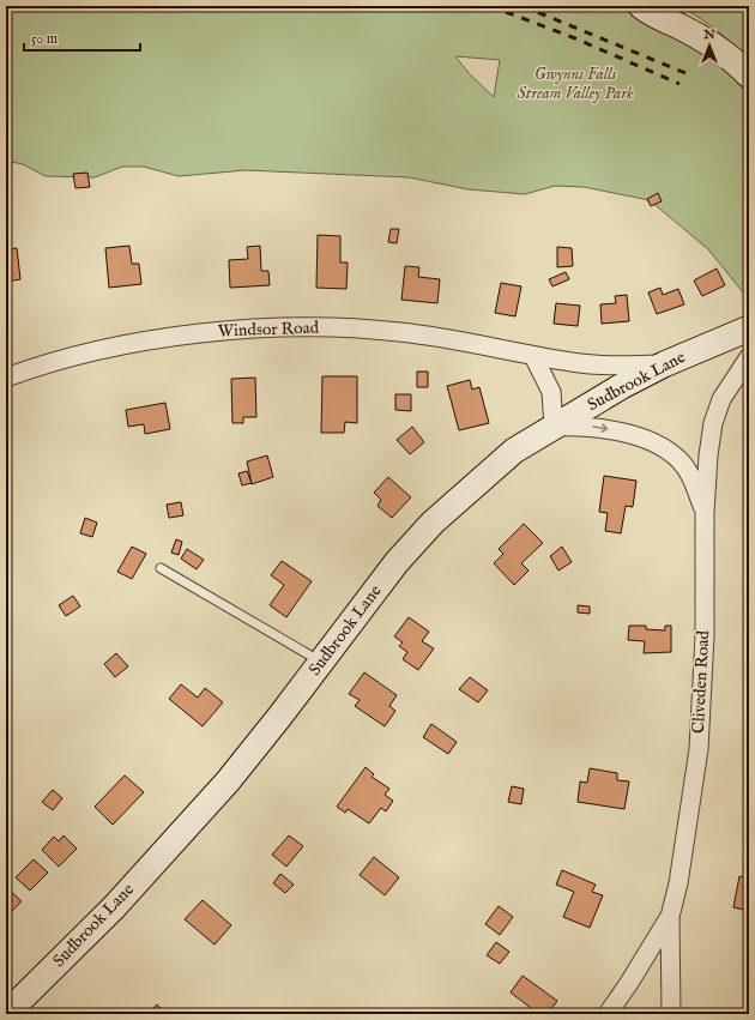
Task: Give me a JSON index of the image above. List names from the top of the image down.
{
  "streets": {
    "street": ["Windsor Road", "Sudbrook Lane", "Cliveden Road"]
  },
  "crossings": [
    ["Windsor Road", "Sudbrook Lane"]
  ],
  "parks": ["Gwynns Falls Stream Valley Park"],
  "scale_bar": "50 m",
  "north": "top"
}
